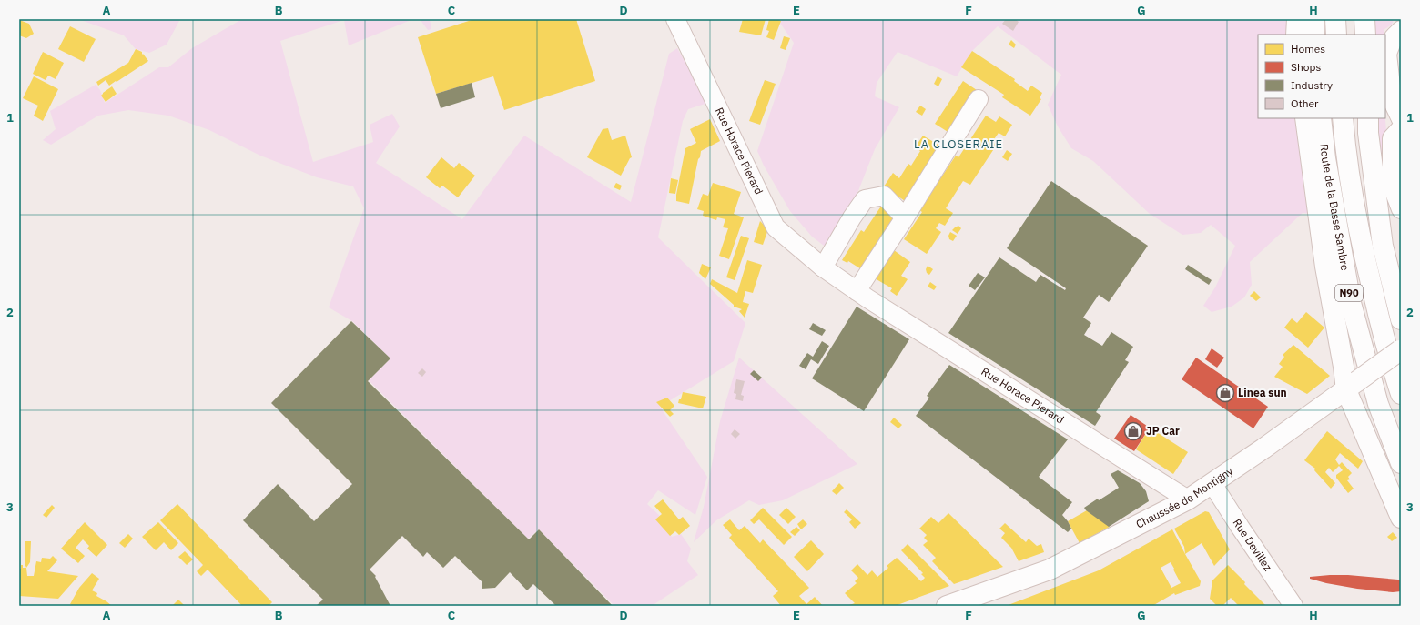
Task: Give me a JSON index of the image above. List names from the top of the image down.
{
  "streets": {
    "main road": ["Route de la Basse Sambre", "N90", "Chaussée de Montigny"],
    "street": ["Rue Horace Pierard", "Rue Devillez"]
  },
  "crossings": [
    ["Rue Horace Pierard", "Chaussée de Montigny"],
    ["Chaussée de Montigny", "Rue Devillez"]
  ],
  "districts": ["LA CLOSERAIE"],
  "places": {
    "shop": ["Linea sun", "JP Car"]
  },
  "legend": [
    "Homes",
    "Shops",
    "Industry",
    "Other"
  ],
  "grid": {
    "columns": [
      "A",
      "B",
      "C",
      "D",
      "E",
      "F",
      "G",
      "H"
    ],
    "rows": ["1", "2", "3"]
  }
}
